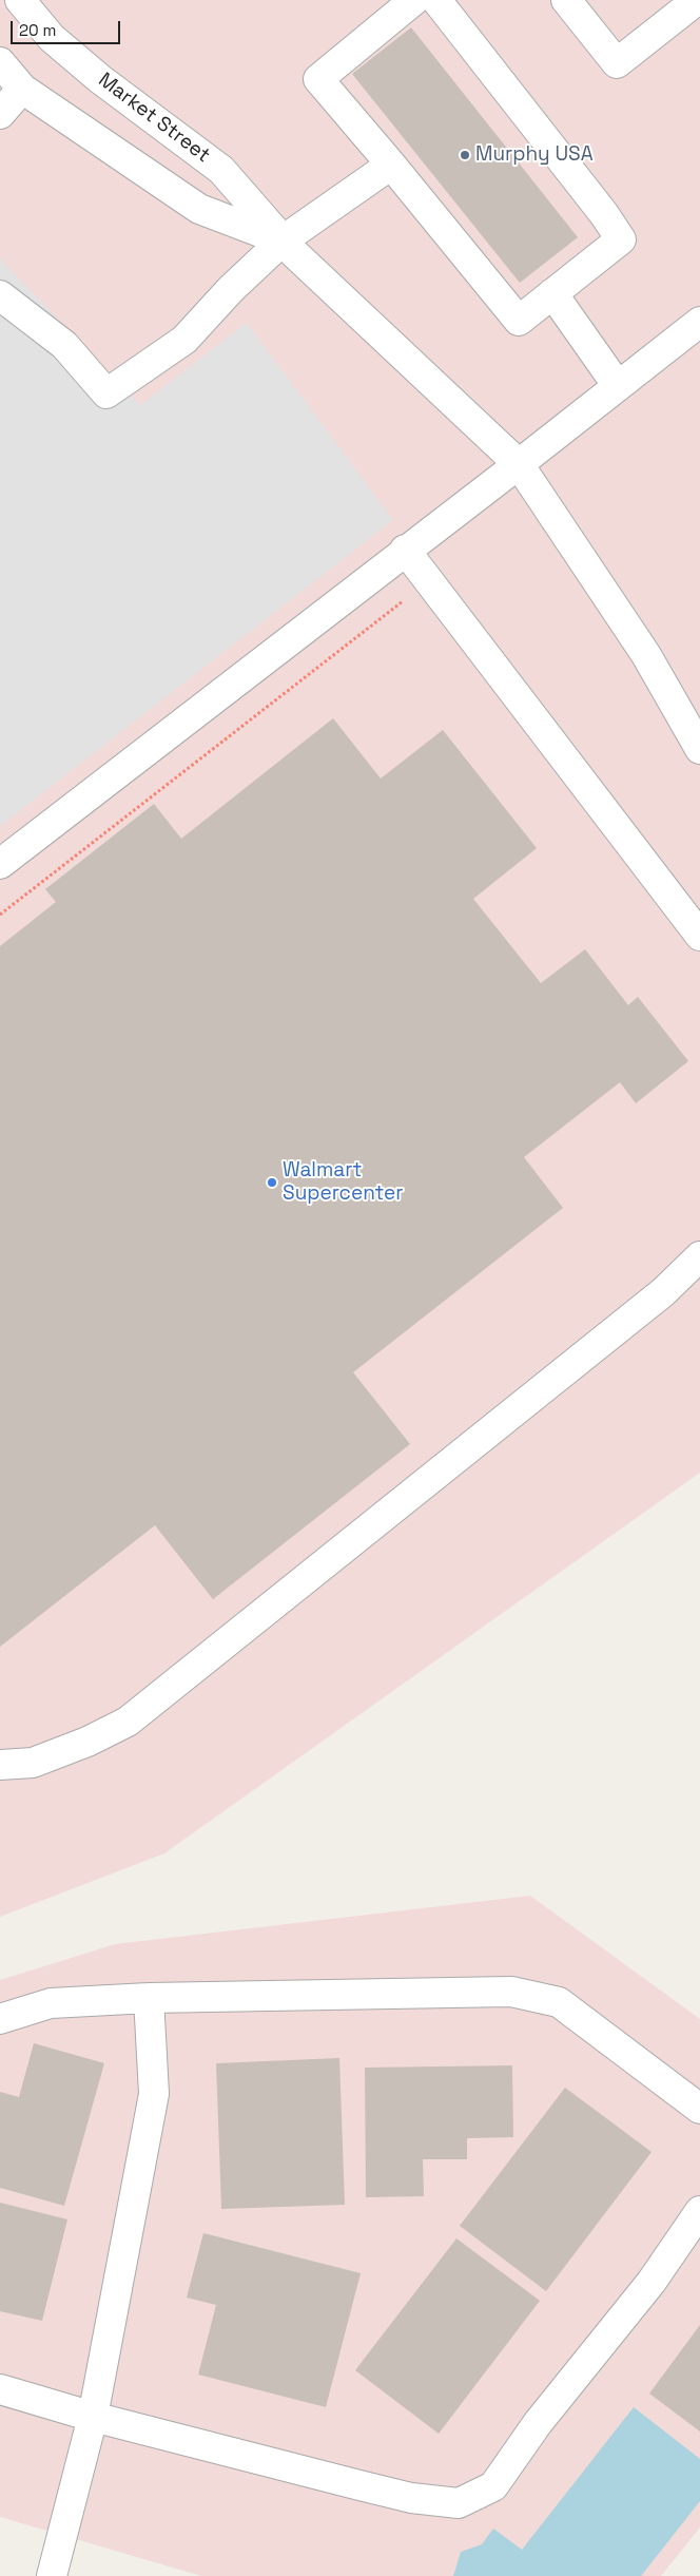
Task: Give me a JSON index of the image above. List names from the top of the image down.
{
  "streets": {
    "lane": ["Market Street"]
  },
  "places": ["Murphy USA", "Walmart Supercenter"],
  "scale_bar": "20 m"
}
